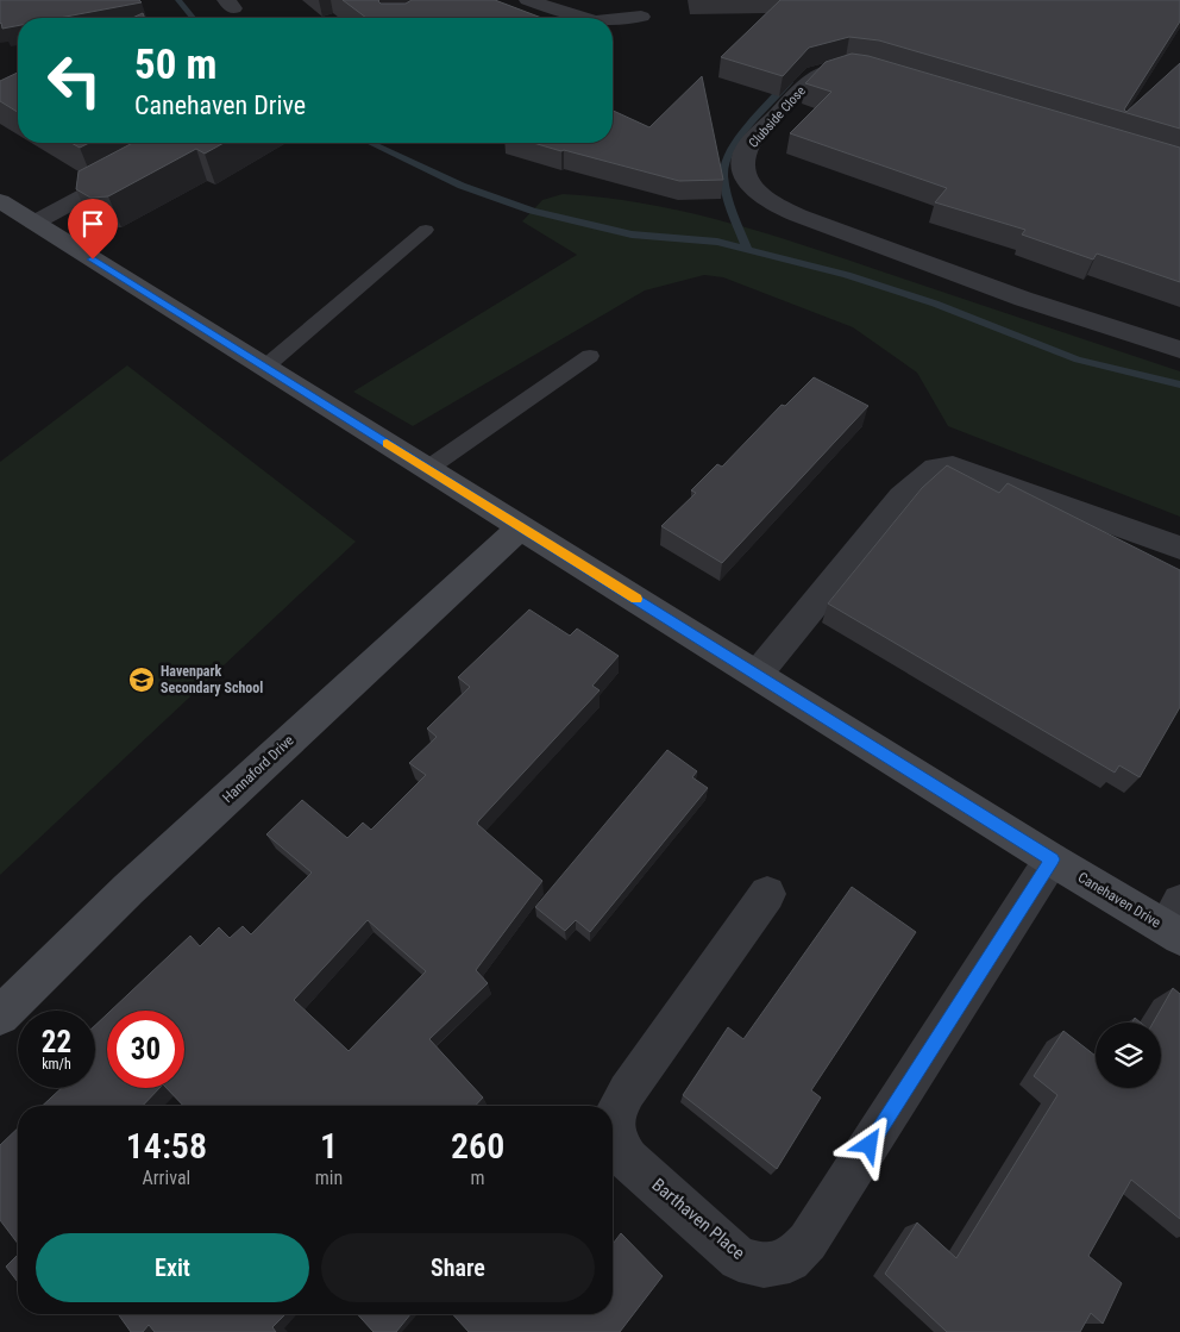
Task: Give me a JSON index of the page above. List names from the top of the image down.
{
  "streets": {
    "street": [
      "Clubside Close",
      "Hannaford Drive",
      "Canehaven Drive",
      "Barthaven Place"
    ]
  },
  "crossings": [
    ["Hannaford Drive", "Canehaven Drive"],
    ["Canehaven Drive", "Barthaven Place"]
  ],
  "places": {
    "school or university": ["Havenpark Secondary School"]
  },
  "page": {
    "turn": ["50 m", "Canehaven Drive"],
    "speed": "22 km/h",
    "limit": "30",
    "eta": [
      "14:58",
      "Arrival",
      "1",
      "min",
      "260",
      "m"
    ],
    "buttons": ["Exit", "Share"]
  }
}
